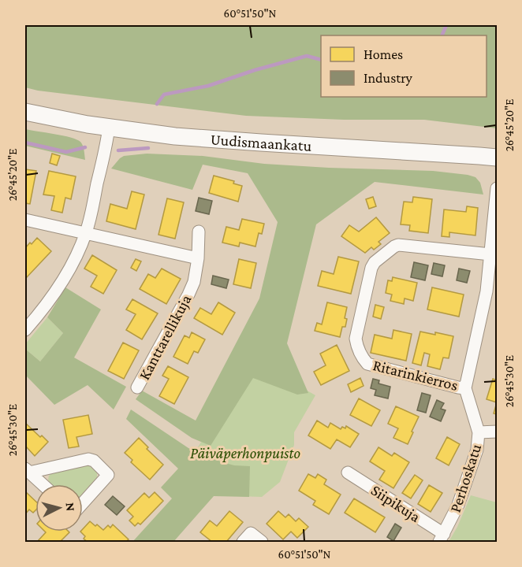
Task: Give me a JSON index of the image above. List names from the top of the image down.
{
  "streets": {
    "street": [
      "Uudismaankatu",
      "Kanttarellikuja",
      "Ritarinkierros",
      "Perhoskatu",
      "Siipikuja"
    ]
  },
  "crossings": [
    ["Ritarinkierros", "Perhoskatu"],
    ["Perhoskatu", "Siipikuja"]
  ],
  "parks": ["Päiväperhonpuisto"],
  "legend": ["Homes", "Industry"],
  "north": "right",
  "coordinates": ["60°51'50\"N", "26°45'20\"E", "26°45'30\"E"]
}
